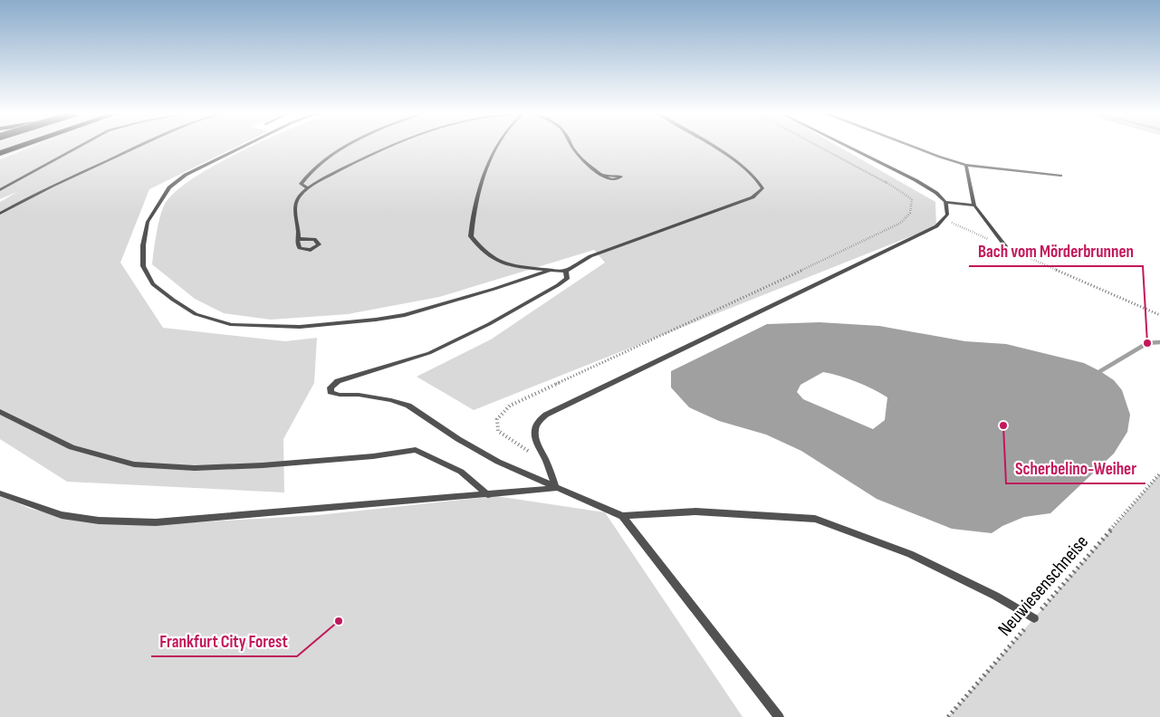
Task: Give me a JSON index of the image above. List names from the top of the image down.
{
  "streets": {
    "path": ["Neuwiesenschneise"]
  },
  "places": ["Bach vom Mörderbrunnen", "Scherbelino-Weiher", "Frankfurt City Forest"]
}
